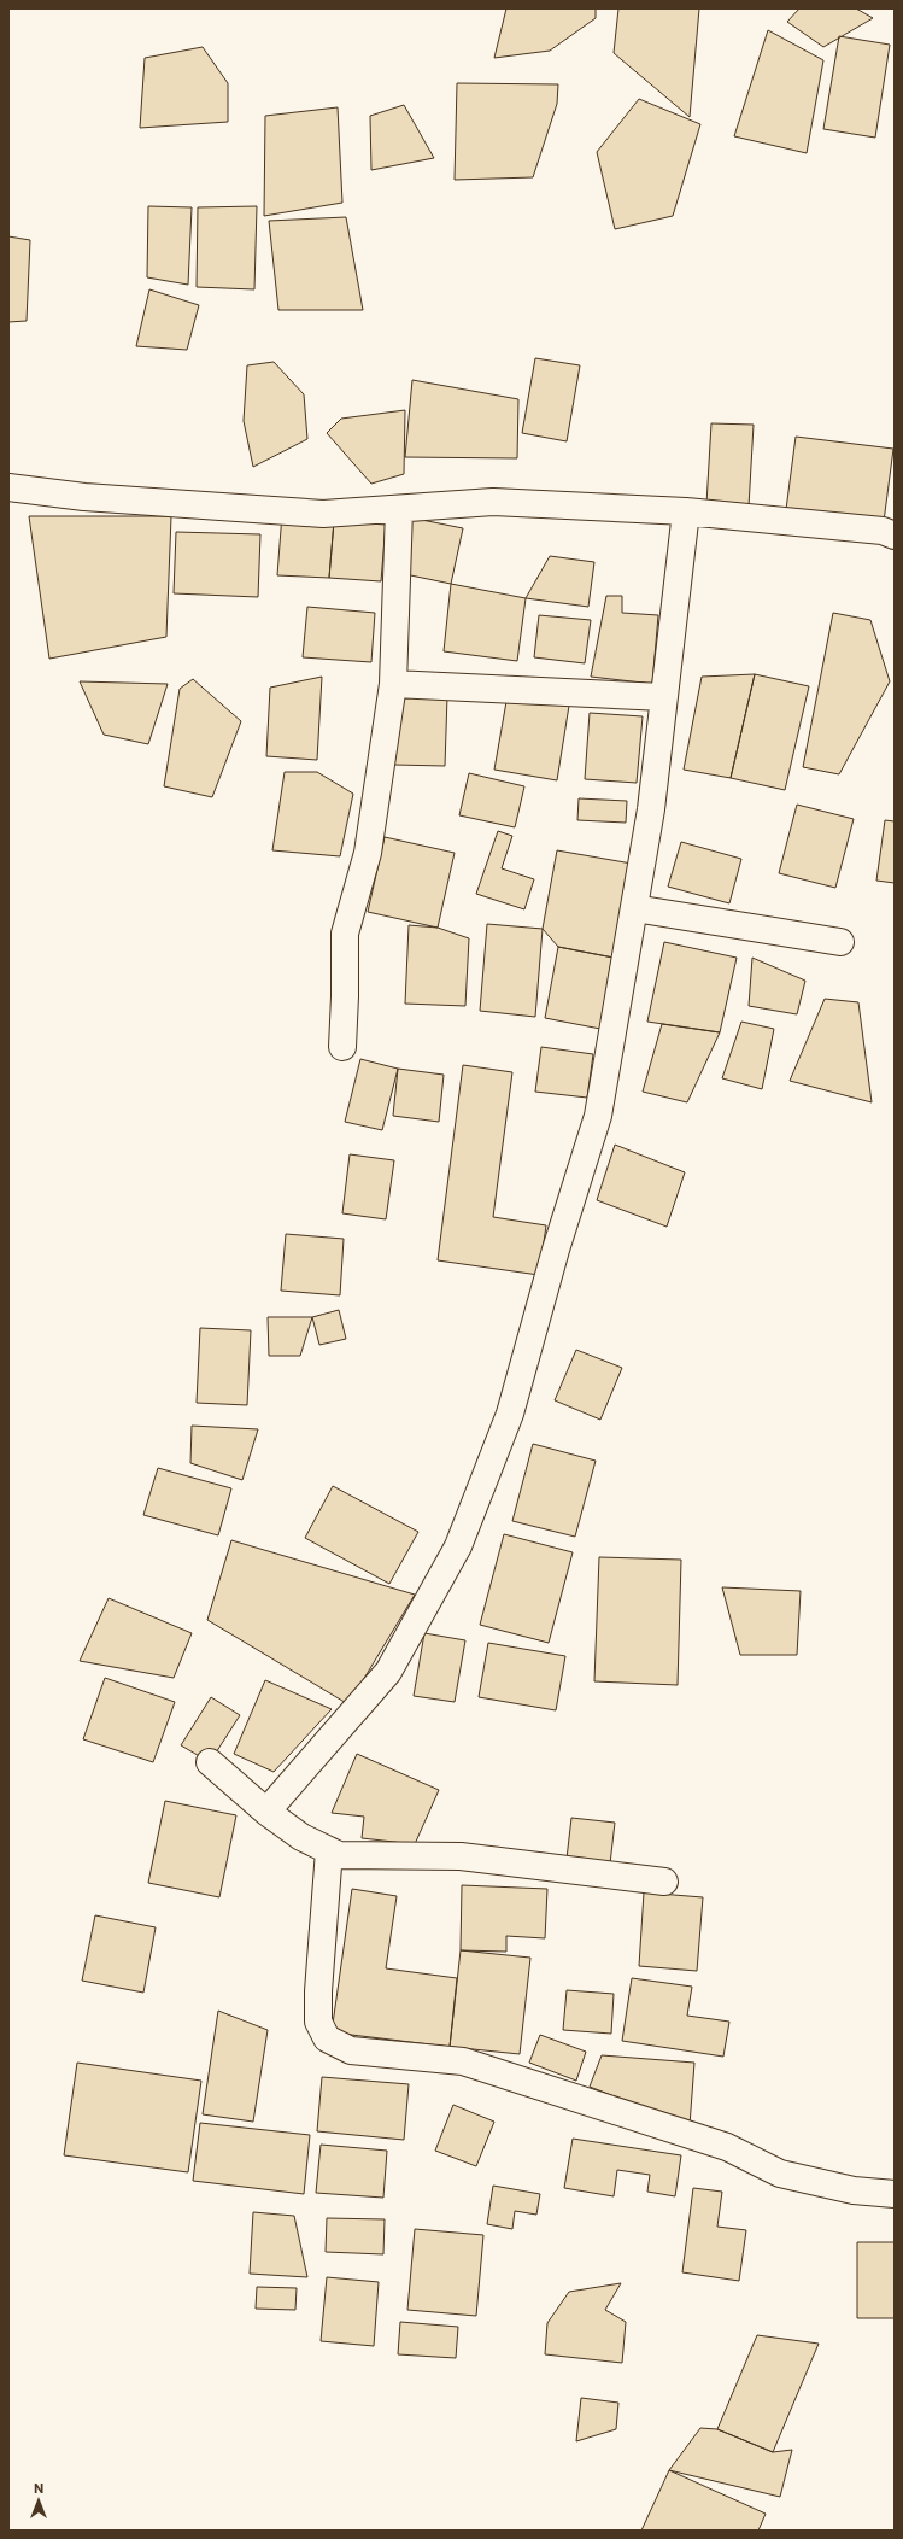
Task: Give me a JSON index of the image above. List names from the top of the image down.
{
  "north": "top"
}
